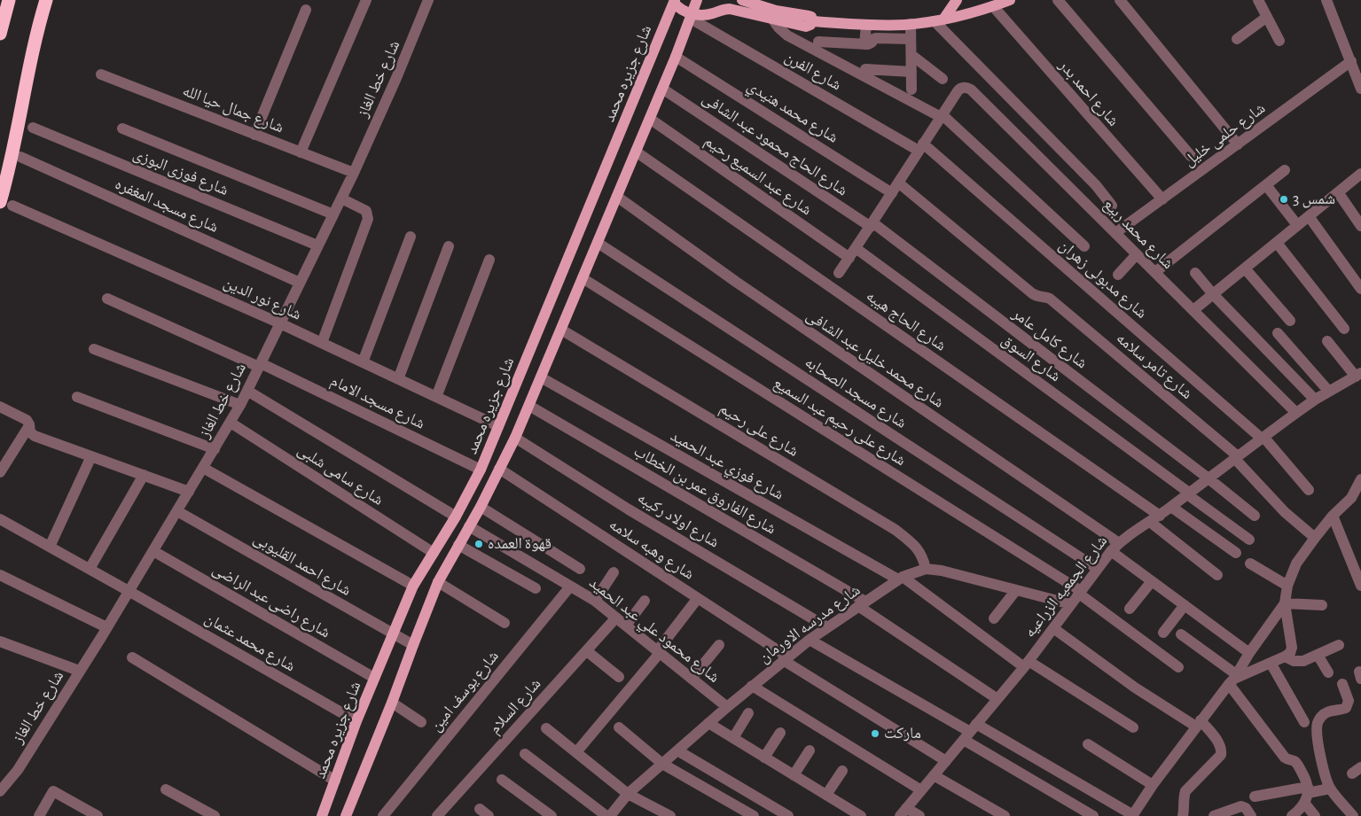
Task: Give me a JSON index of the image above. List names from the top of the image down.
{
  "streets": {
    "main road": ["شارع جزيره محمد"],
    "street": [
      "شارع الفرن",
      "شارع خط الغاز",
      "شارع احمد بدر",
      "شارع جمال حيا الله",
      "شارع محمد هنيدي",
      "شارع حلمى خليل",
      "شارع الحاج محمود عبد الشافى",
      "شارع فوزى البوزى",
      "شارع عبد السميع رحيم",
      "شارع مسجد المغفره",
      "شارع محمد ربيع",
      "شارع مدبولى زهران",
      "شارع نور الدين",
      "شارع الحاج هيبه",
      "شارع كامل عامر",
      "شارع السوق",
      "شارع محمد خليل عبد الشافى",
      "شارع تامر سلامه",
      "شارع مسجد الصحابه",
      "شارع مسجد الامام",
      "شارع على رحيم عبد السميع",
      "شارع على رحيم",
      "شارع فوزي عبد الحميد",
      "شارع سامى شلبى",
      "شارع الفاروق عمر بن الخطاب",
      "شارع اولاد ركيبه",
      "شارع وهبه سلامه",
      "شارع احمد القليوبى",
      "شارع الجمعيه الزراعيه",
      "شارع راضى عبد الراضى",
      "شارع مدرسه الاورمان",
      "شارع محمود علي عبد الحميد",
      "شارع محمد عثمان",
      "شارع يوسف امين",
      "شارع السلام"
    ]
  },
  "crossings": [
    ["شارع الفرن", "شارع جزيره محمد"],
    ["شارع الفرن", "شارع مدبولى زهران"],
    ["شارع جزيره محمد", "شارع محمد هنيدي"],
    ["شارع جزيره محمد", "شارع الحاج محمود عبد الشافى"],
    ["شارع جزيره محمد", "شارع عبد السميع رحيم"],
    ["شارع جزيره محمد", "شارع نور الدين"],
    ["شارع جزيره محمد", "شارع الحاج هيبه"],
    ["شارع جزيره محمد", "شارع محمد خليل عبد الشافى"],
    ["شارع جزيره محمد", "شارع مسجد الصحابه"],
    ["شارع جزيره محمد", "شارع مسجد الامام"],
    ["شارع جزيره محمد", "شارع على رحيم عبد السميع"],
    ["شارع جزيره محمد", "شارع على رحيم"],
    ["شارع جزيره محمد", "شارع فوزي عبد الحميد"],
    ["شارع جزيره محمد", "شارع سامى شلبى"],
    ["شارع جزيره محمد", "شارع الفاروق عمر بن الخطاب"],
    ["شارع جزيره محمد", "شارع اولاد ركيبه"],
    ["شارع جزيره محمد", "شارع وهبه سلامه"],
    ["شارع جزيره محمد", "شارع احمد القليوبى"],
    ["شارع جزيره محمد", "شارع راضى عبد الراضى"],
    ["شارع جزيره محمد", "شارع محمود علي عبد الحميد"],
    ["شارع جزيره محمد", "شارع محمد عثمان"],
    ["شارع خط الغاز", "شارع جمال حيا الله"],
    ["شارع خط الغاز", "شارع فوزى البوزى"],
    ["شارع خط الغاز", "شارع مسجد المغفره"],
    ["شارع خط الغاز", "شارع نور الدين"],
    ["شارع خط الغاز", "شارع مسجد الامام"],
    ["شارع خط الغاز", "شارع سامى شلبى"],
    ["شارع خط الغاز", "شارع احمد القليوبى"],
    ["شارع خط الغاز", "شارع راضى عبد الراضى"],
    ["شارع خط الغاز", "شارع محمد عثمان"],
    ["شارع احمد بدر", "شارع حلمى خليل"],
    ["شارع حلمى خليل", "شارع محمد ربيع"],
    ["شارع الحاج محمود عبد الشافى", "شارع كامل عامر"],
    ["شارع محمد ربيع", "شارع الجمعيه الزراعيه"],
    ["شارع مدبولى زهران", "شارع الجمعيه الزراعيه"],
    ["شارع الحاج هيبه", "شارع الجمعيه الزراعيه"],
    ["شارع كامل عامر", "شارع الجمعيه الزراعيه"],
    ["شارع السوق", "شارع الجمعيه الزراعيه"],
    ["شارع محمد خليل عبد الشافى", "شارع الجمعيه الزراعيه"],
    ["شارع تامر سلامه", "شارع الجمعيه الزراعيه"],
    ["شارع مسجد الصحابه", "شارع الجمعيه الزراعيه"],
    ["شارع على رحيم عبد السميع", "شارع الجمعيه الزراعيه"],
    ["شارع على رحيم", "شارع مدرسه الاورمان"],
    ["شارع فوزي عبد الحميد", "شارع الجمعيه الزراعيه"],
    ["شارع فوزي عبد الحميد", "شارع مدرسه الاورمان"],
    ["شارع الفاروق عمر بن الخطاب", "شارع الجمعيه الزراعيه"],
    ["شارع الفاروق عمر بن الخطاب", "شارع مدرسه الاورمان"],
    ["شارع اولاد ركيبه", "شارع مدرسه الاورمان"],
    ["شارع وهبه سلامه", "شارع الجمعيه الزراعيه"],
    ["شارع وهبه سلامه", "شارع مدرسه الاورمان"],
    ["شارع الجمعيه الزراعيه", "شارع مدرسه الاورمان"],
    ["شارع مدرسه الاورمان", "شارع محمود علي عبد الحميد"],
    ["شارع محمود علي عبد الحميد", "شارع يوسف امين"],
    ["شارع محمود علي عبد الحميد", "شارع السلام"]
  ],
  "places": ["شمس 3", "قهوة العمده", "ماركت"]
}
